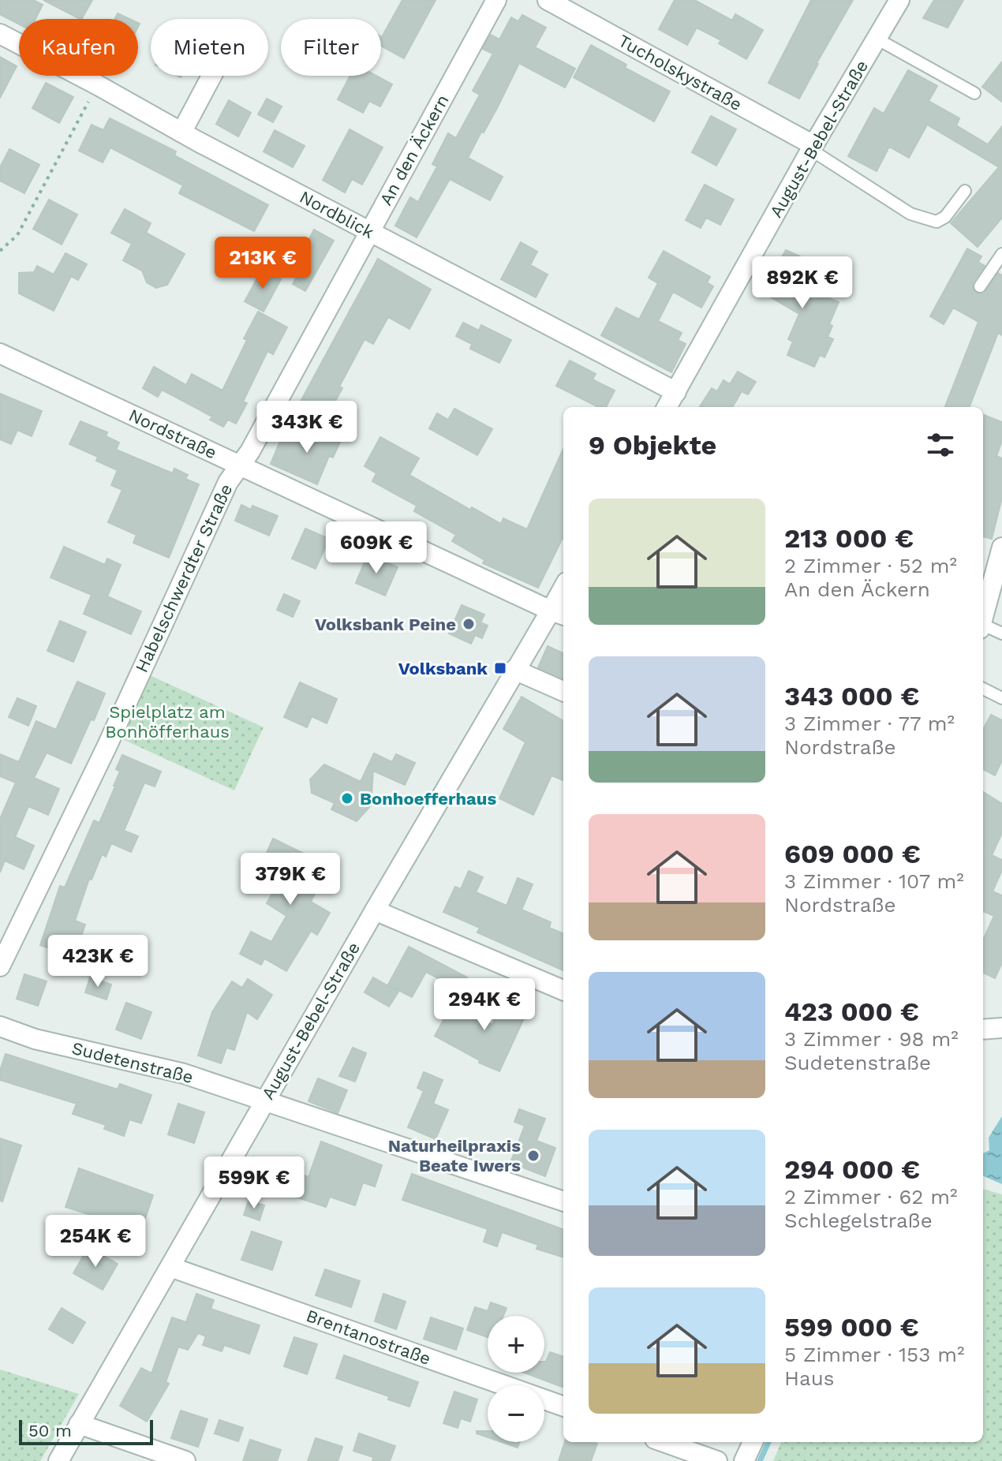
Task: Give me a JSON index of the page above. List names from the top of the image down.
{
  "streets": {
    "street": [
      "Tucholskystraße",
      "August-Bebel-Straße",
      "An den Äckern",
      "Nordblick",
      "Nordstraße",
      "Habelschwerdter Straße",
      "Sudetenstraße",
      "Brentanostraße"
    ]
  },
  "crossings": [
    ["Tucholskystraße", "August-Bebel-Straße"],
    ["August-Bebel-Straße", "Nordblick"],
    ["August-Bebel-Straße", "Nordstraße"],
    ["August-Bebel-Straße", "Sudetenstraße"],
    ["August-Bebel-Straße", "Brentanostraße"],
    ["An den Äckern", "Nordblick"],
    ["An den Äckern", "Nordstraße"],
    ["An den Äckern", "Habelschwerdter Straße"],
    ["Nordstraße", "Habelschwerdter Straße"]
  ],
  "parks": ["Spielplatz am Bonhöfferhaus"],
  "places": {
    "other": ["Volksbank Peine", "Bonhoefferhaus", "Naturheilpraxis Beate Iwers"],
    "transit": ["Volksbank"]
  },
  "scale_bar": "50 m",
  "page": {
    "chip": ["Kaufen", "Mieten", "Filter"],
    "price": [
      "213K €",
      "892K €",
      "343K €",
      "609K €",
      "379K €",
      "423K €",
      "294K €",
      "599K €",
      "254K €"
    ],
    "heading": "9 Objekte",
    "list": [
      {
        "name": "213 000 €",
        "note": "2 Zimmer · 52 m² · An den Äckern"
      },
      {
        "name": "343 000 €",
        "note": "3 Zimmer · 77 m² · Nordstraße"
      },
      {
        "name": "609 000 €",
        "note": "3 Zimmer · 107 m² · Nordstraße"
      },
      {
        "name": "423 000 €",
        "note": "3 Zimmer · 98 m² · Sudetenstraße"
      },
      {
        "name": "294 000 €",
        "note": "2 Zimmer · 62 m² · Schlegelstraße"
      },
      {
        "name": "599 000 €",
        "note": "5 Zimmer · 153 m² · Haus"
      }
    ],
    "map_buttons": ["+", "−"],
    "scale": "50 m"
  }
}
